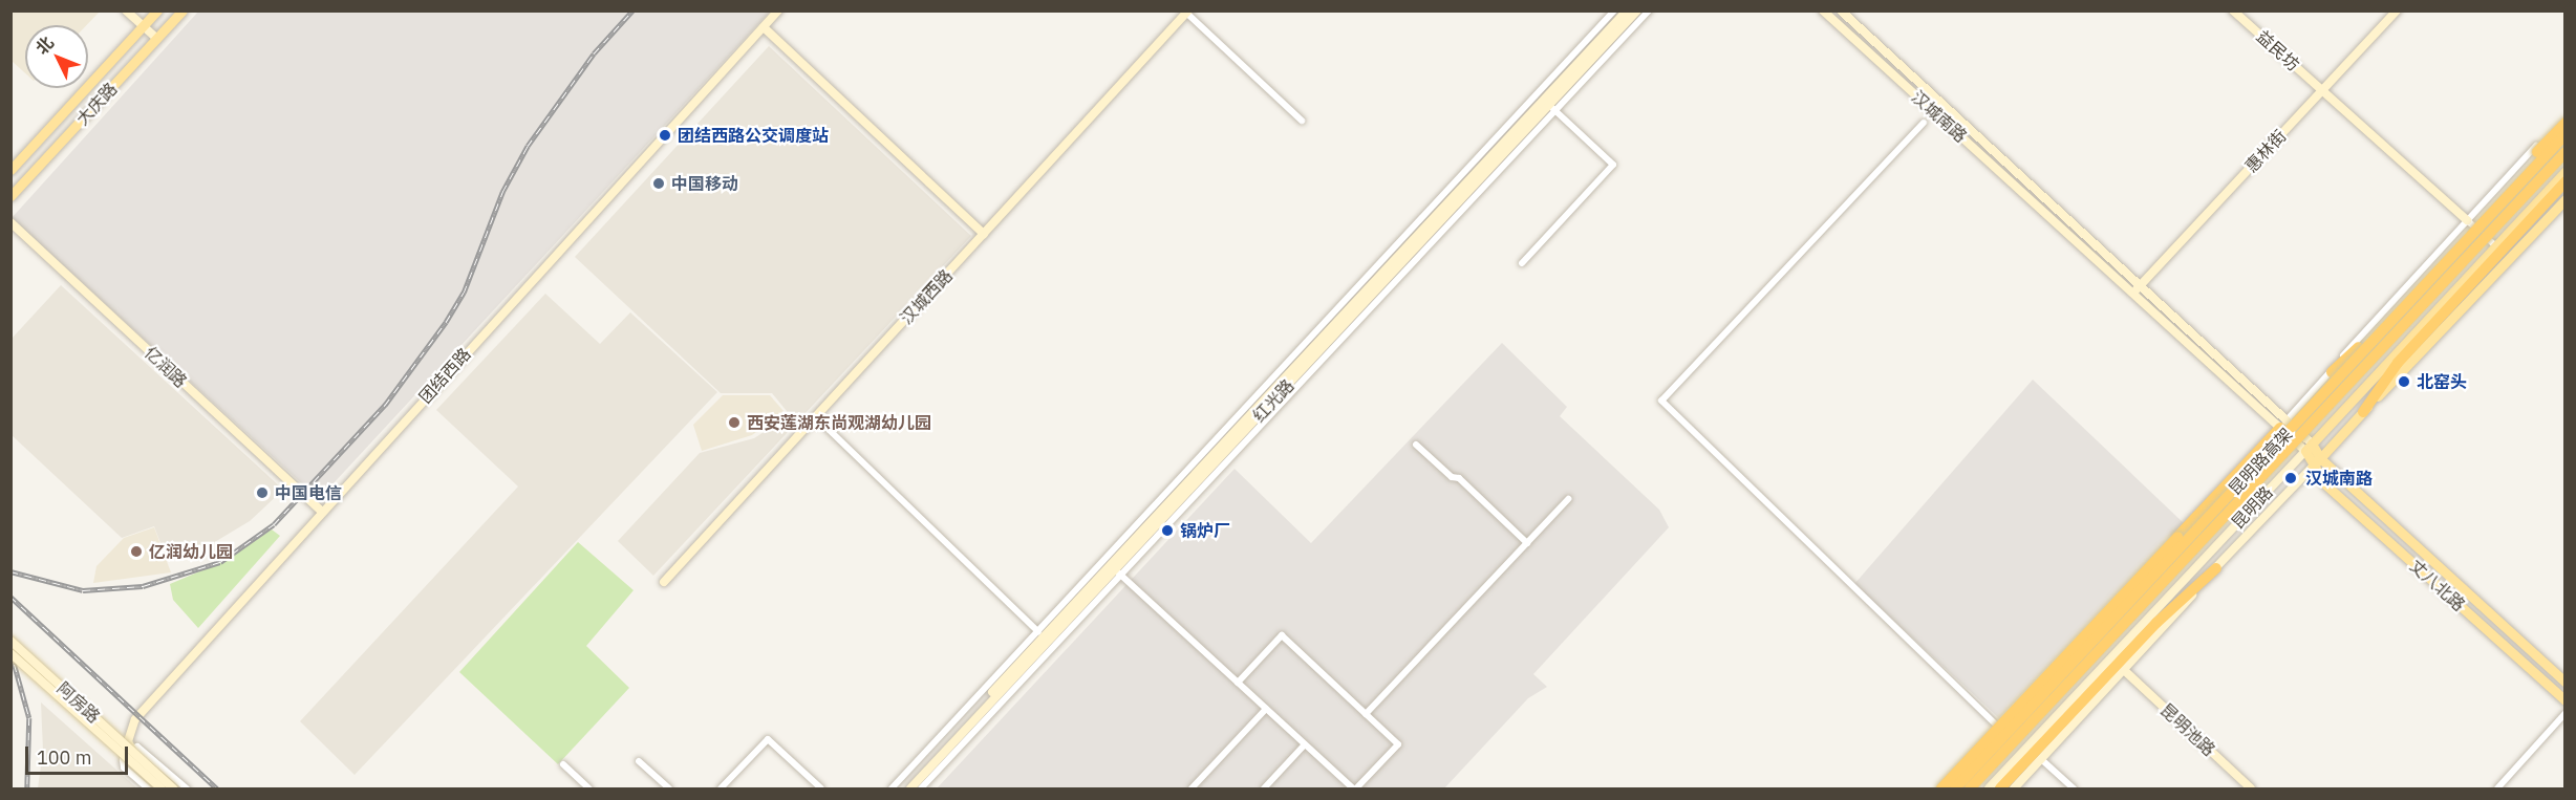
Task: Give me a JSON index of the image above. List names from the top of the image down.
{
  "streets": {
    "highway": ["昆明路高架"],
    "main road": [
      "益民坊",
      "大庆路",
      "汉城南路",
      "惠林街",
      "汉城西路",
      "亿润路",
      "团结西路",
      "红光路",
      "昆明路",
      "丈八北路",
      "阿房路",
      "昆明池路"
    ]
  },
  "crossings": [
    ["益民坊", "惠林街"],
    ["汉城南路", "惠林街"],
    ["汉城南路", "昆明路"],
    ["汉城南路", "丈八北路"],
    ["亿润路", "团结西路"],
    ["昆明路", "丈八北路"],
    ["昆明路", "昆明池路"]
  ],
  "places": [
    "团结西路公交调度站",
    "中国移动",
    "北窑头",
    "西安莲湖东尚观湖幼儿园",
    "汉城南路",
    "中国电信",
    "锅炉厂",
    "亿润幼儿园"
  ],
  "scale_bar": "100 m",
  "north": "top left"
}
